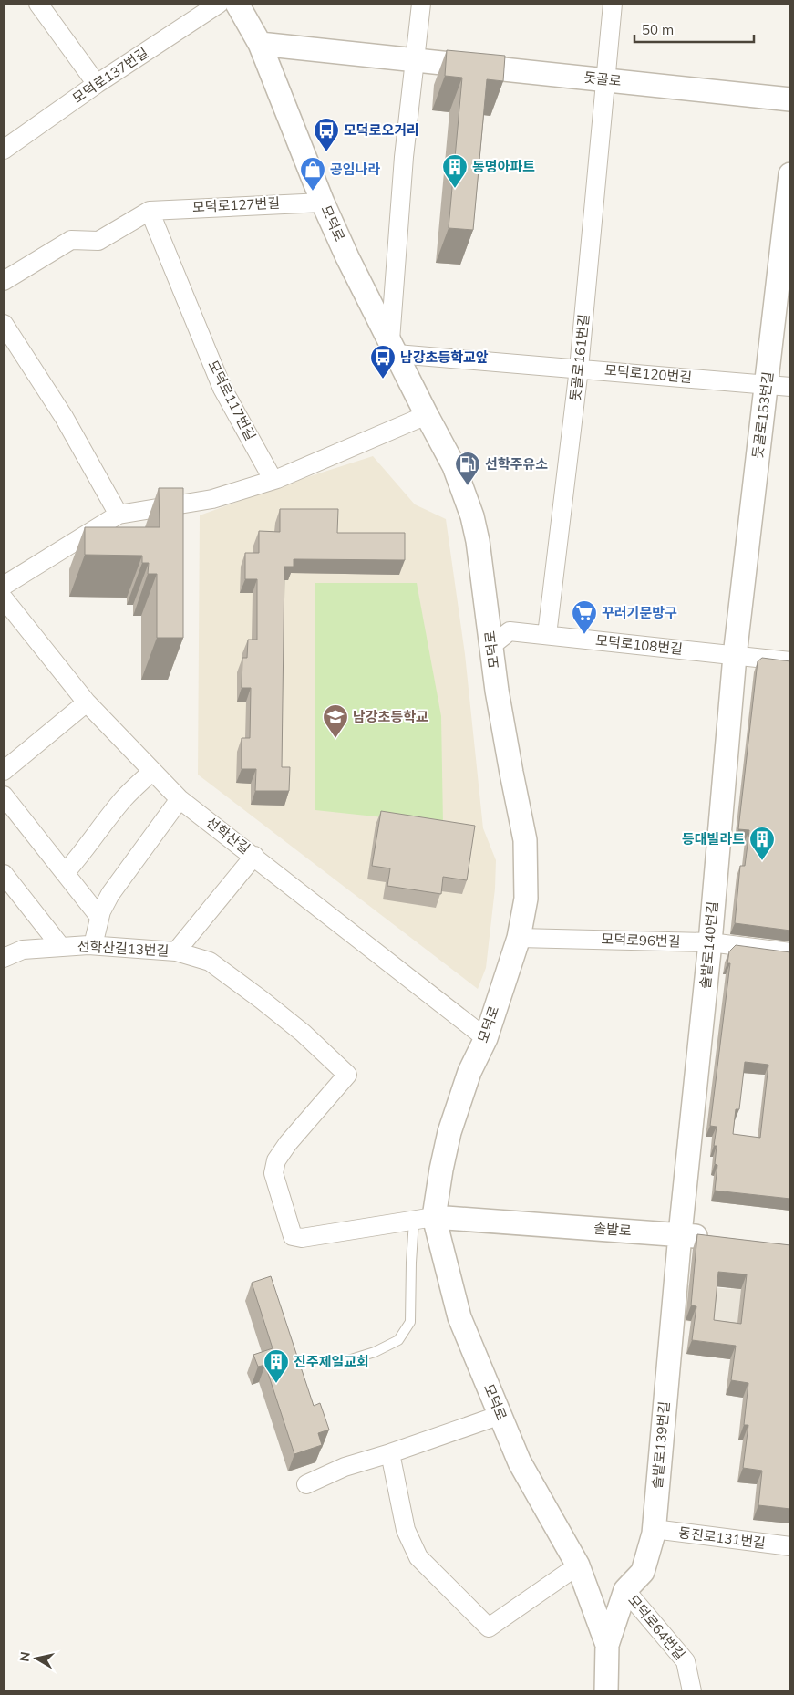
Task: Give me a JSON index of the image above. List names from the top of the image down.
{
  "streets": {
    "street": [
      "모덕로137번길",
      "돗골로",
      "모덕로127번길",
      "모덕로",
      "돗골로161번길",
      "모덕로120번길",
      "모덕로117번길",
      "돗골로153번길",
      "모덕로108번길",
      "선학산길",
      "모덕로96번길",
      "솔밭로140번길",
      "선학산길13번길",
      "솔밭로",
      "솔밭로139번길",
      "동진로131번길",
      "모덕로64번길"
    ]
  },
  "crossings": [
    ["돗골로", "모덕로"],
    ["돗골로", "돗골로161번길"],
    ["모덕로127번길", "모덕로"],
    ["모덕로127번길", "모덕로117번길"],
    ["모덕로", "모덕로120번길"],
    ["모덕로", "모덕로108번길"],
    ["모덕로", "선학산길"],
    ["모덕로", "모덕로96번길"],
    ["모덕로", "솔밭로"],
    ["모덕로", "솔밭로139번길"],
    ["돗골로161번길", "모덕로120번길"],
    ["돗골로161번길", "모덕로108번길"],
    ["모덕로120번길", "돗골로153번길"],
    ["돗골로153번길", "모덕로108번길"],
    ["돗골로153번길", "솔밭로140번길"],
    ["모덕로108번길", "솔밭로140번길"],
    ["선학산길", "선학산길13번길"],
    ["모덕로96번길", "솔밭로140번길"],
    ["솔밭로140번길", "솔밭로"],
    ["솔밭로140번길", "솔밭로139번길"],
    ["솔밭로", "솔밭로139번길"],
    ["솔밭로139번길", "동진로131번길"],
    ["솔밭로139번길", "모덕로64번길"]
  ],
  "places": {
    "bus stop": ["모덕로오거리", "남강초등학교앞"],
    "building": ["동명아파트", "등대빌라트", "진주제일교회"],
    "shop": ["공임나라"],
    "fuel station": ["선학주유소"],
    "supermarket": ["꾸러기문방구"],
    "school or university": ["남강초등학교"]
  },
  "scale_bar": "50 m",
  "north": "left"
}
